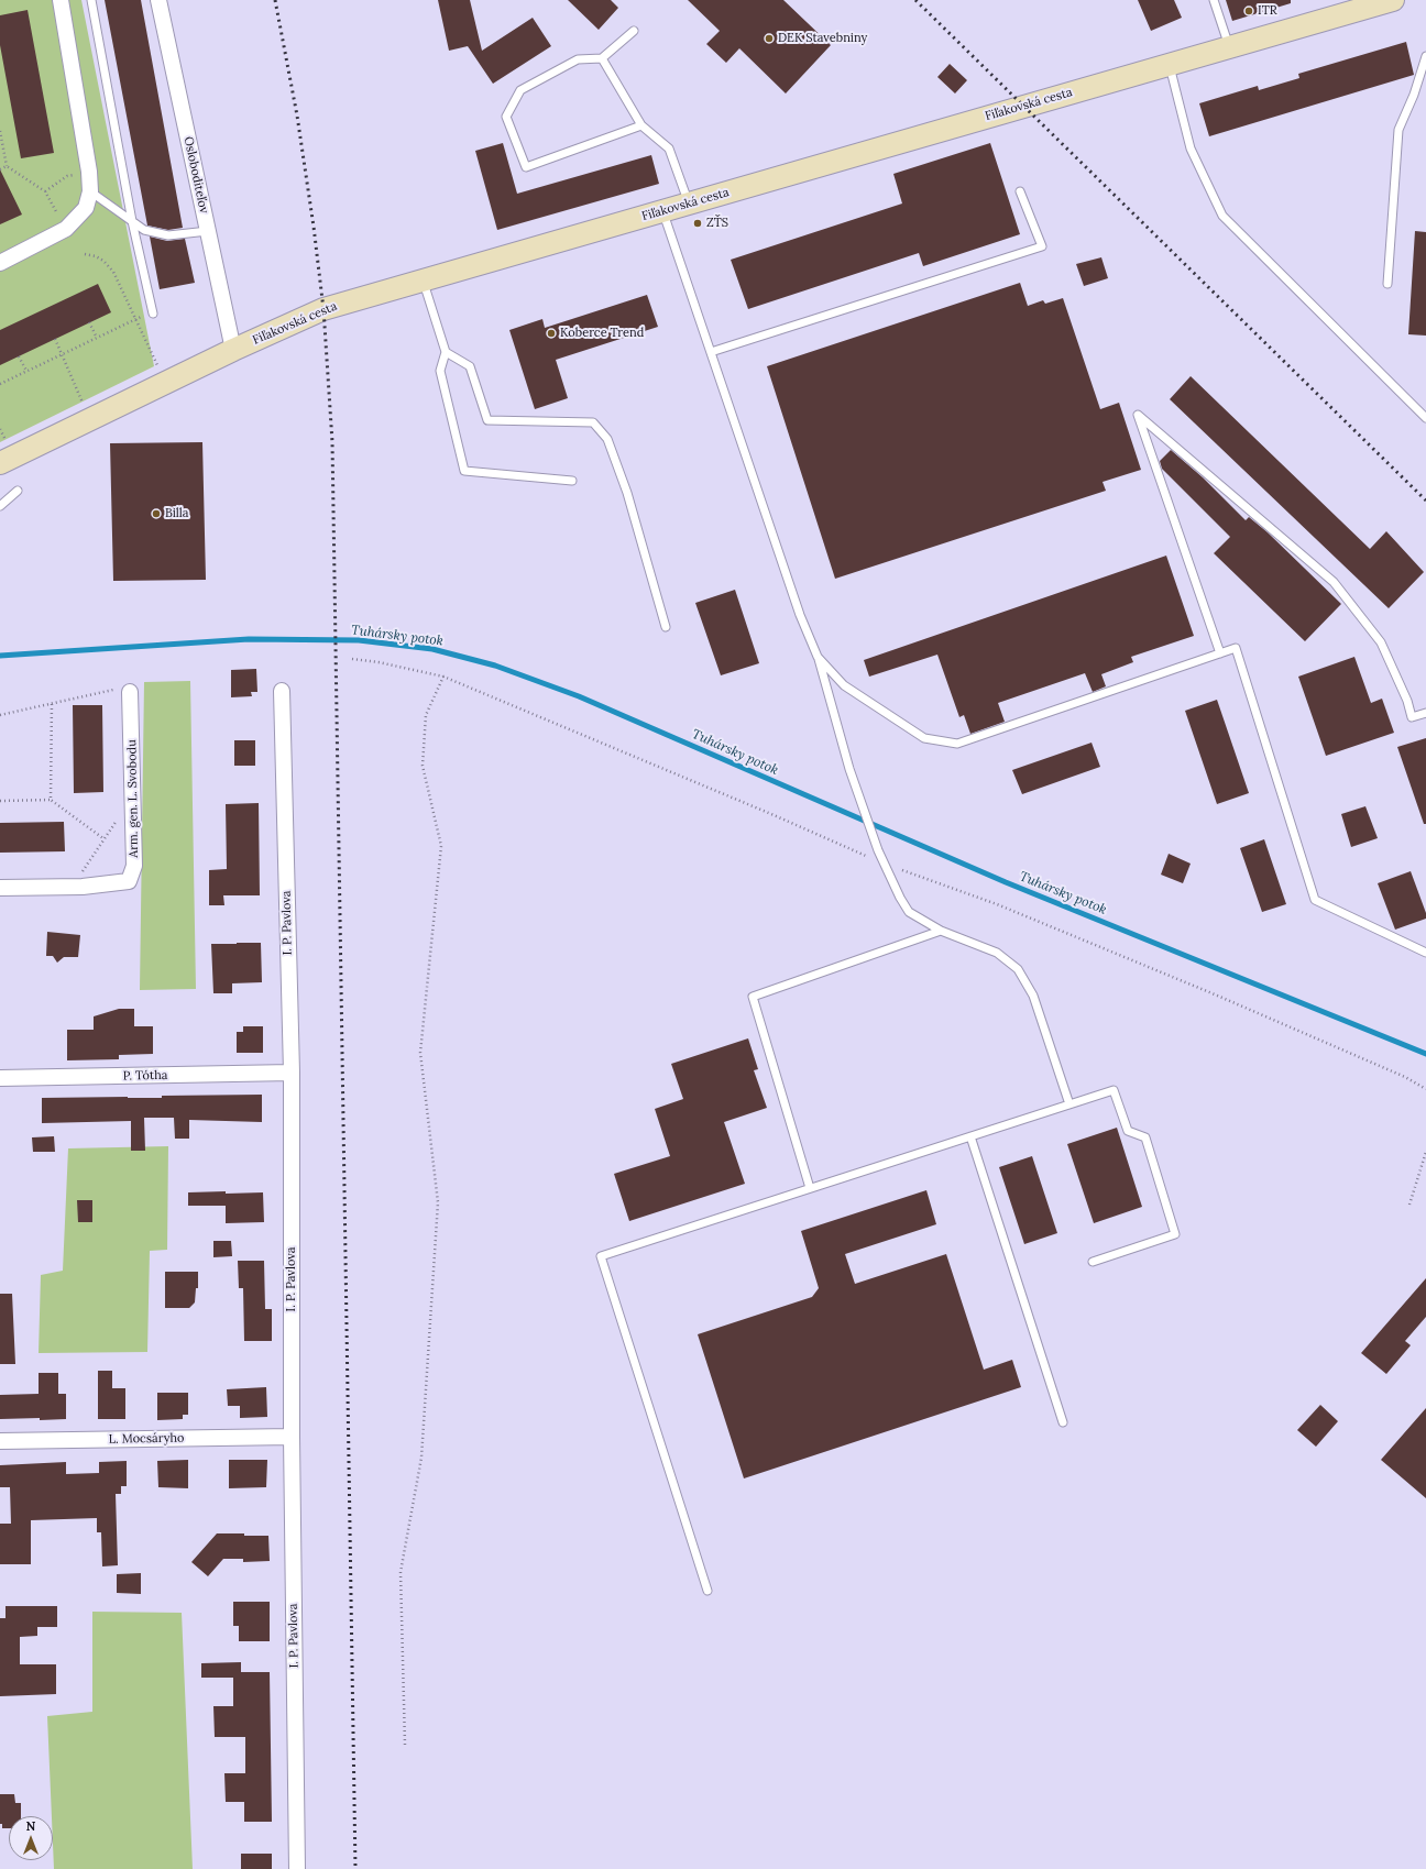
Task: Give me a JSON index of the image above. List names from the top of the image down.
{
  "streets": {
    "street": [
      "Fiľakovská cesta",
      "Osloboditeľov",
      "Arm. gen. L. Svobodu",
      "I. P. Pavlova",
      "P. Tótha",
      "L. Mocsáryho"
    ]
  },
  "crossings": [
    ["Fiľakovská cesta", "Osloboditeľov"],
    ["I. P. Pavlova", "P. Tótha"],
    ["I. P. Pavlova", "L. Mocsáryho"]
  ],
  "water": ["Tuhársky potok"],
  "places": [
    "ITR",
    "DEK Stavebniny",
    "ZŤS",
    "Koberce Trend",
    "Billa"
  ],
  "north": "top"
}
